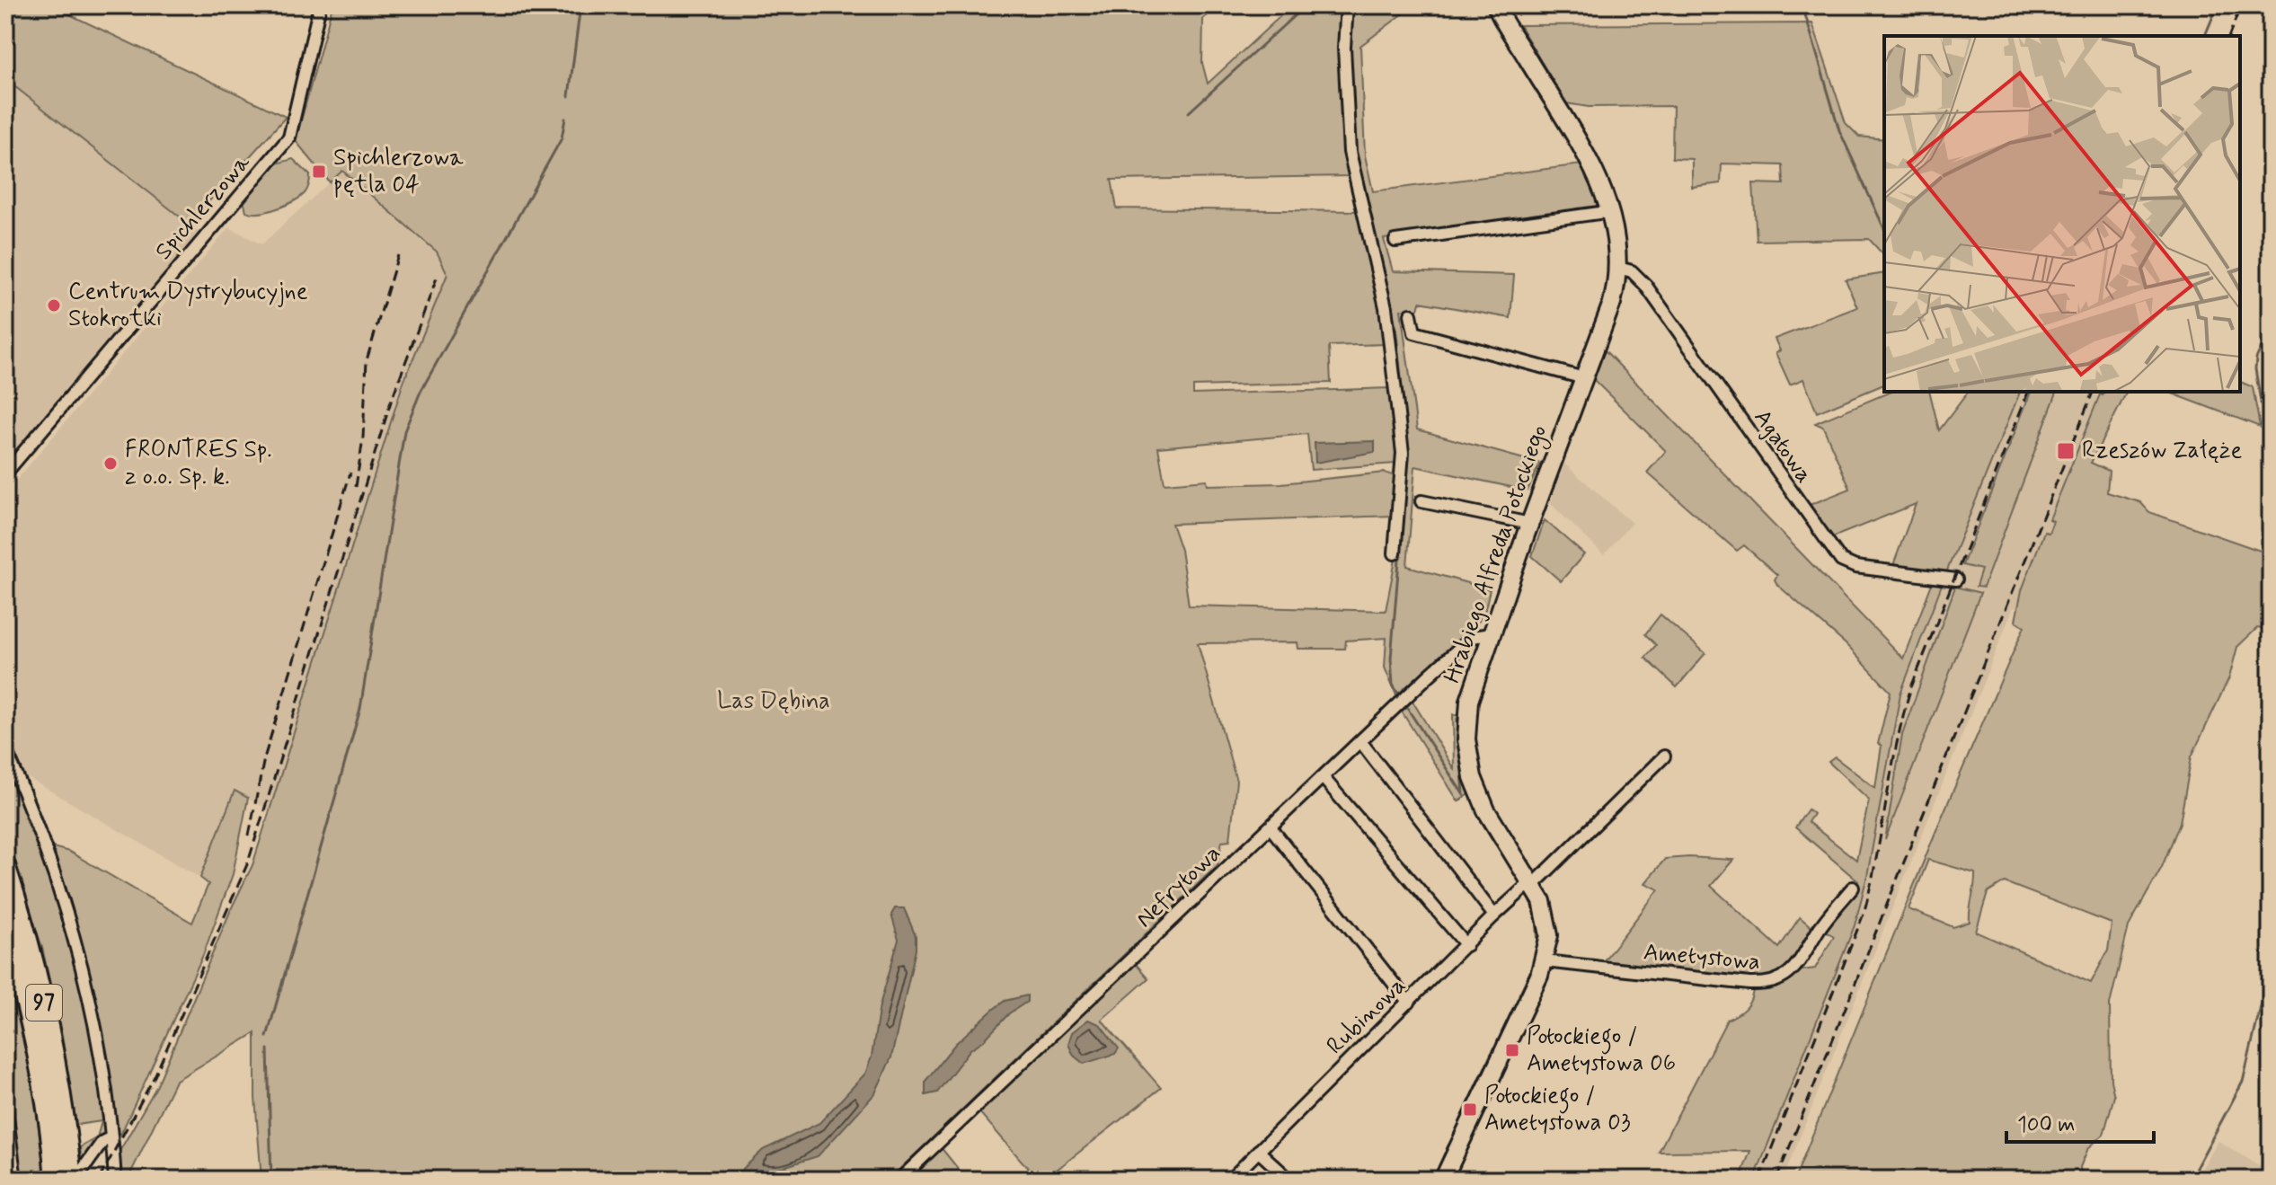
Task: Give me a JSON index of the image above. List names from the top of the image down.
{
  "streets": {
    "main road": ["97"],
    "street": [
      "Spichlerzowa",
      "Agatowa",
      "Hrabiego Alfreda Potockiego",
      "Nefrytowa",
      "Ametystowa",
      "Rubinowa"
    ]
  },
  "crossings": [
    ["Agatowa", "Hrabiego Alfreda Potockiego"],
    ["Hrabiego Alfreda Potockiego", "Nefrytowa"],
    ["Hrabiego Alfreda Potockiego", "Ametystowa"],
    ["Hrabiego Alfreda Potockiego", "Rubinowa"]
  ],
  "parks": ["Las Dębina"],
  "places": {
    "transit": [
      "Spichlerzowa pętla 04",
      "Rzeszów Załęże",
      "Potockiego / Ametystowa 06",
      "Potockiego / Ametystowa 03"
    ],
    "other": ["Centrum Dystrybucyjne Stokrotki", "FRONTRES Sp. z o.o. Sp. k."]
  },
  "scale_bar": "100 m"
}
